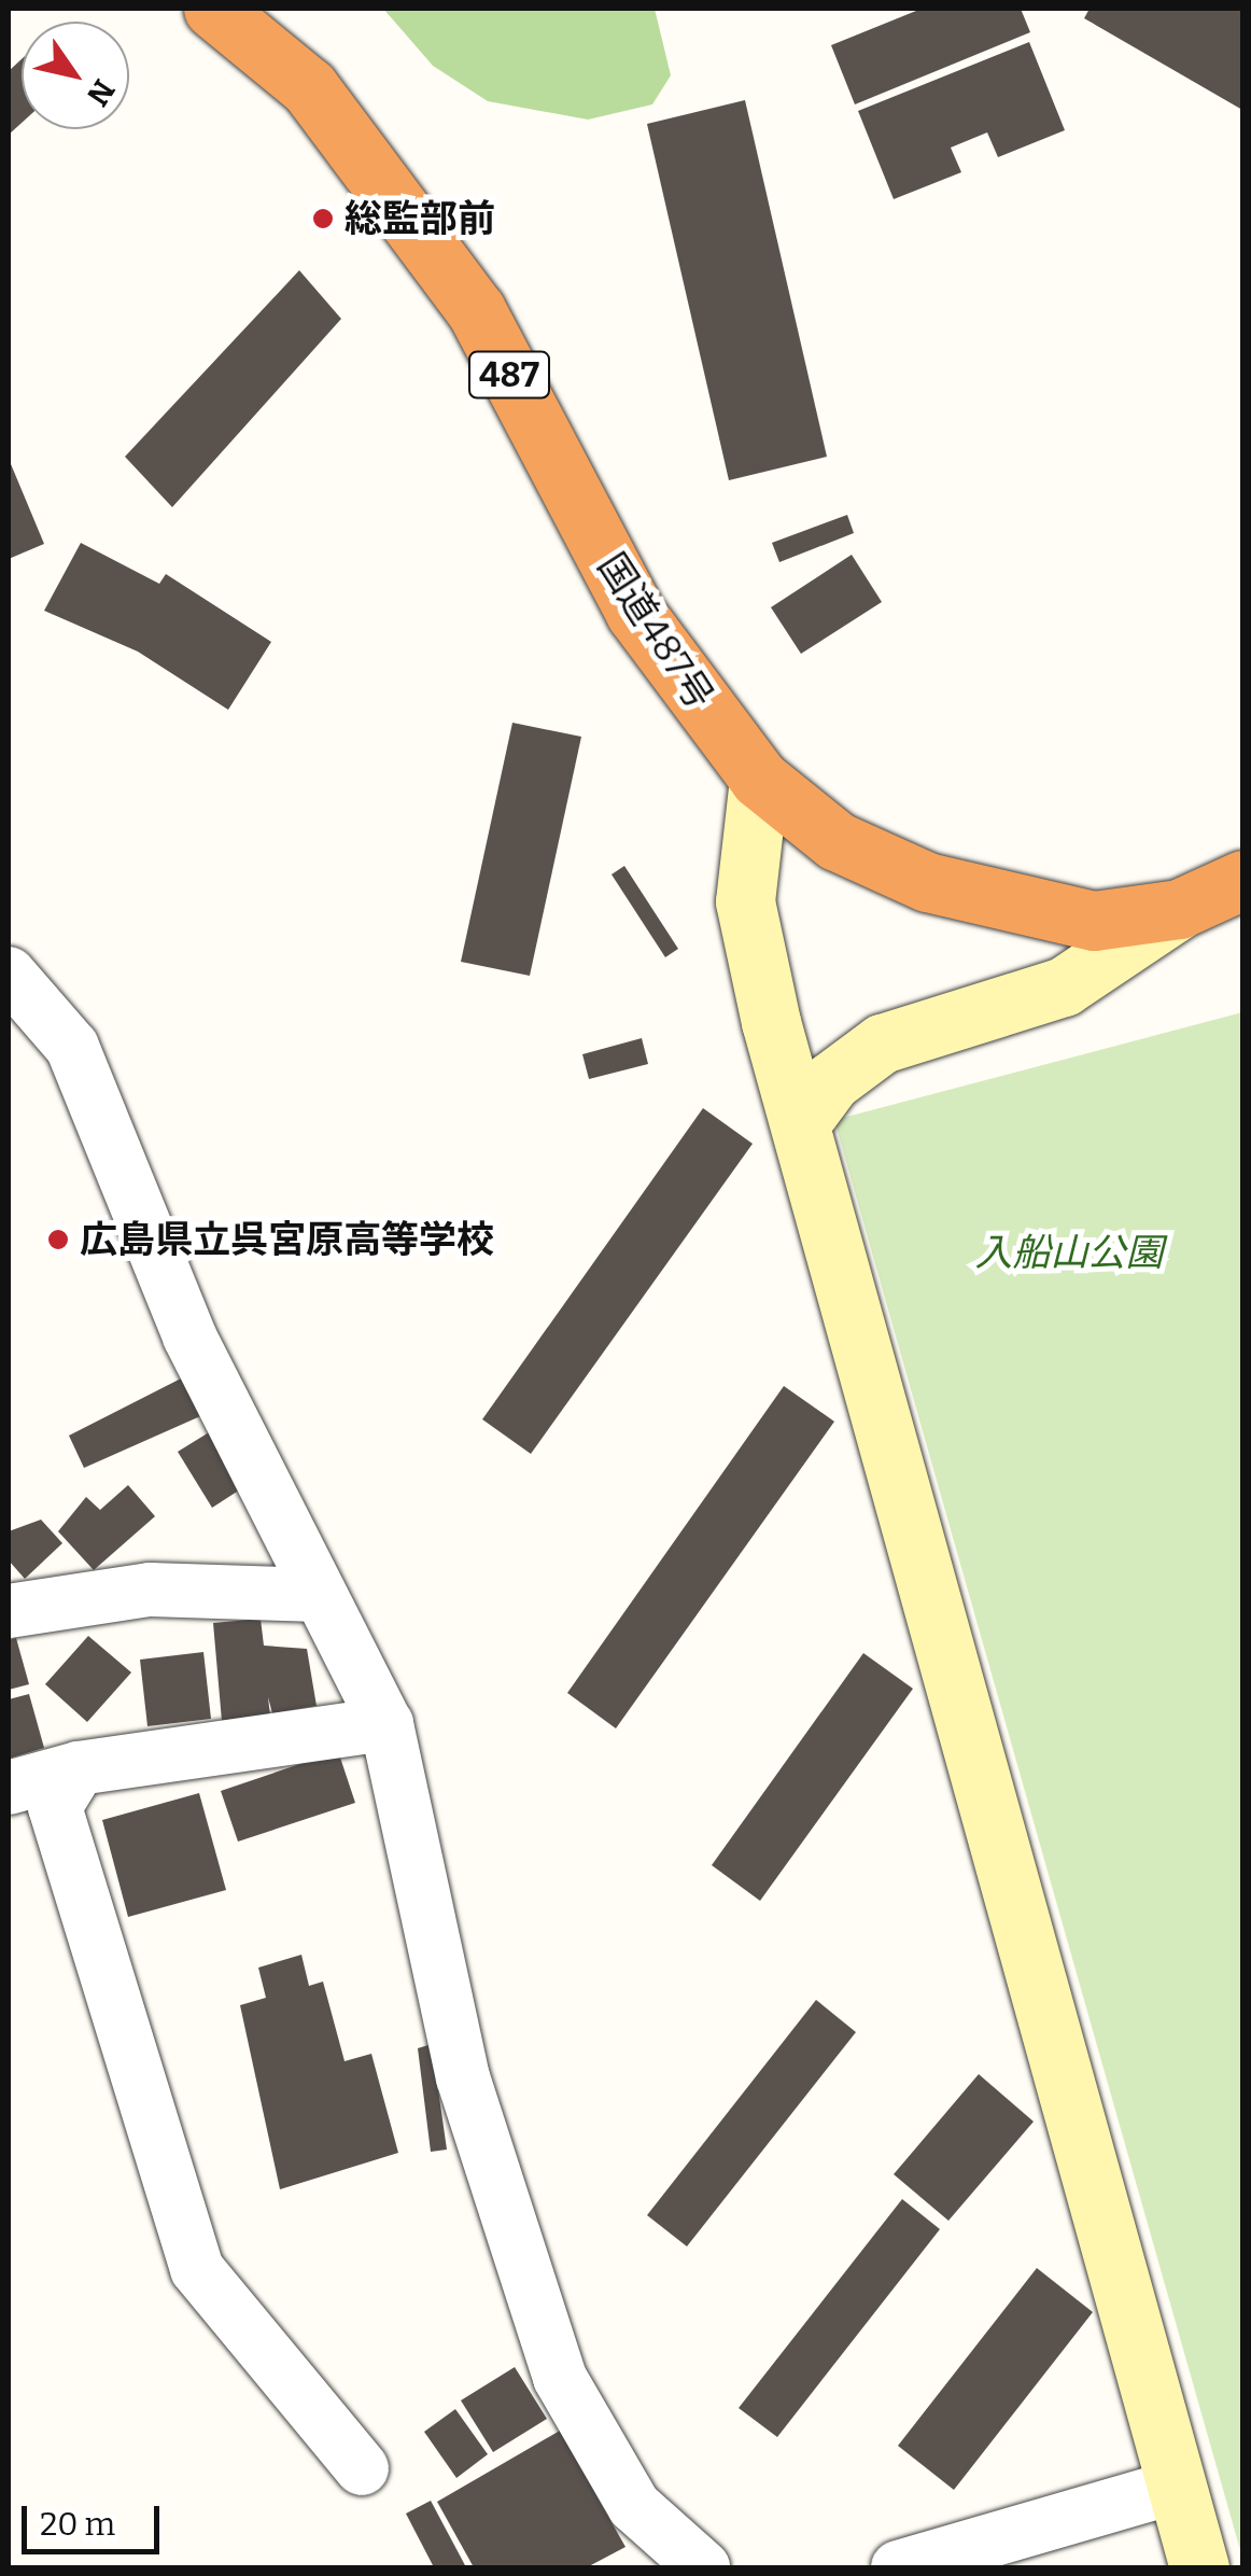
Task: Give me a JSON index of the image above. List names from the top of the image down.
{
  "streets": {
    "highway": ["487", "国道487号"]
  },
  "parks": ["入船山公園"],
  "places": ["総監部前", "広島県立呉宮原高等学校"],
  "scale_bar": "20 m",
  "north": "bottom right"
}
